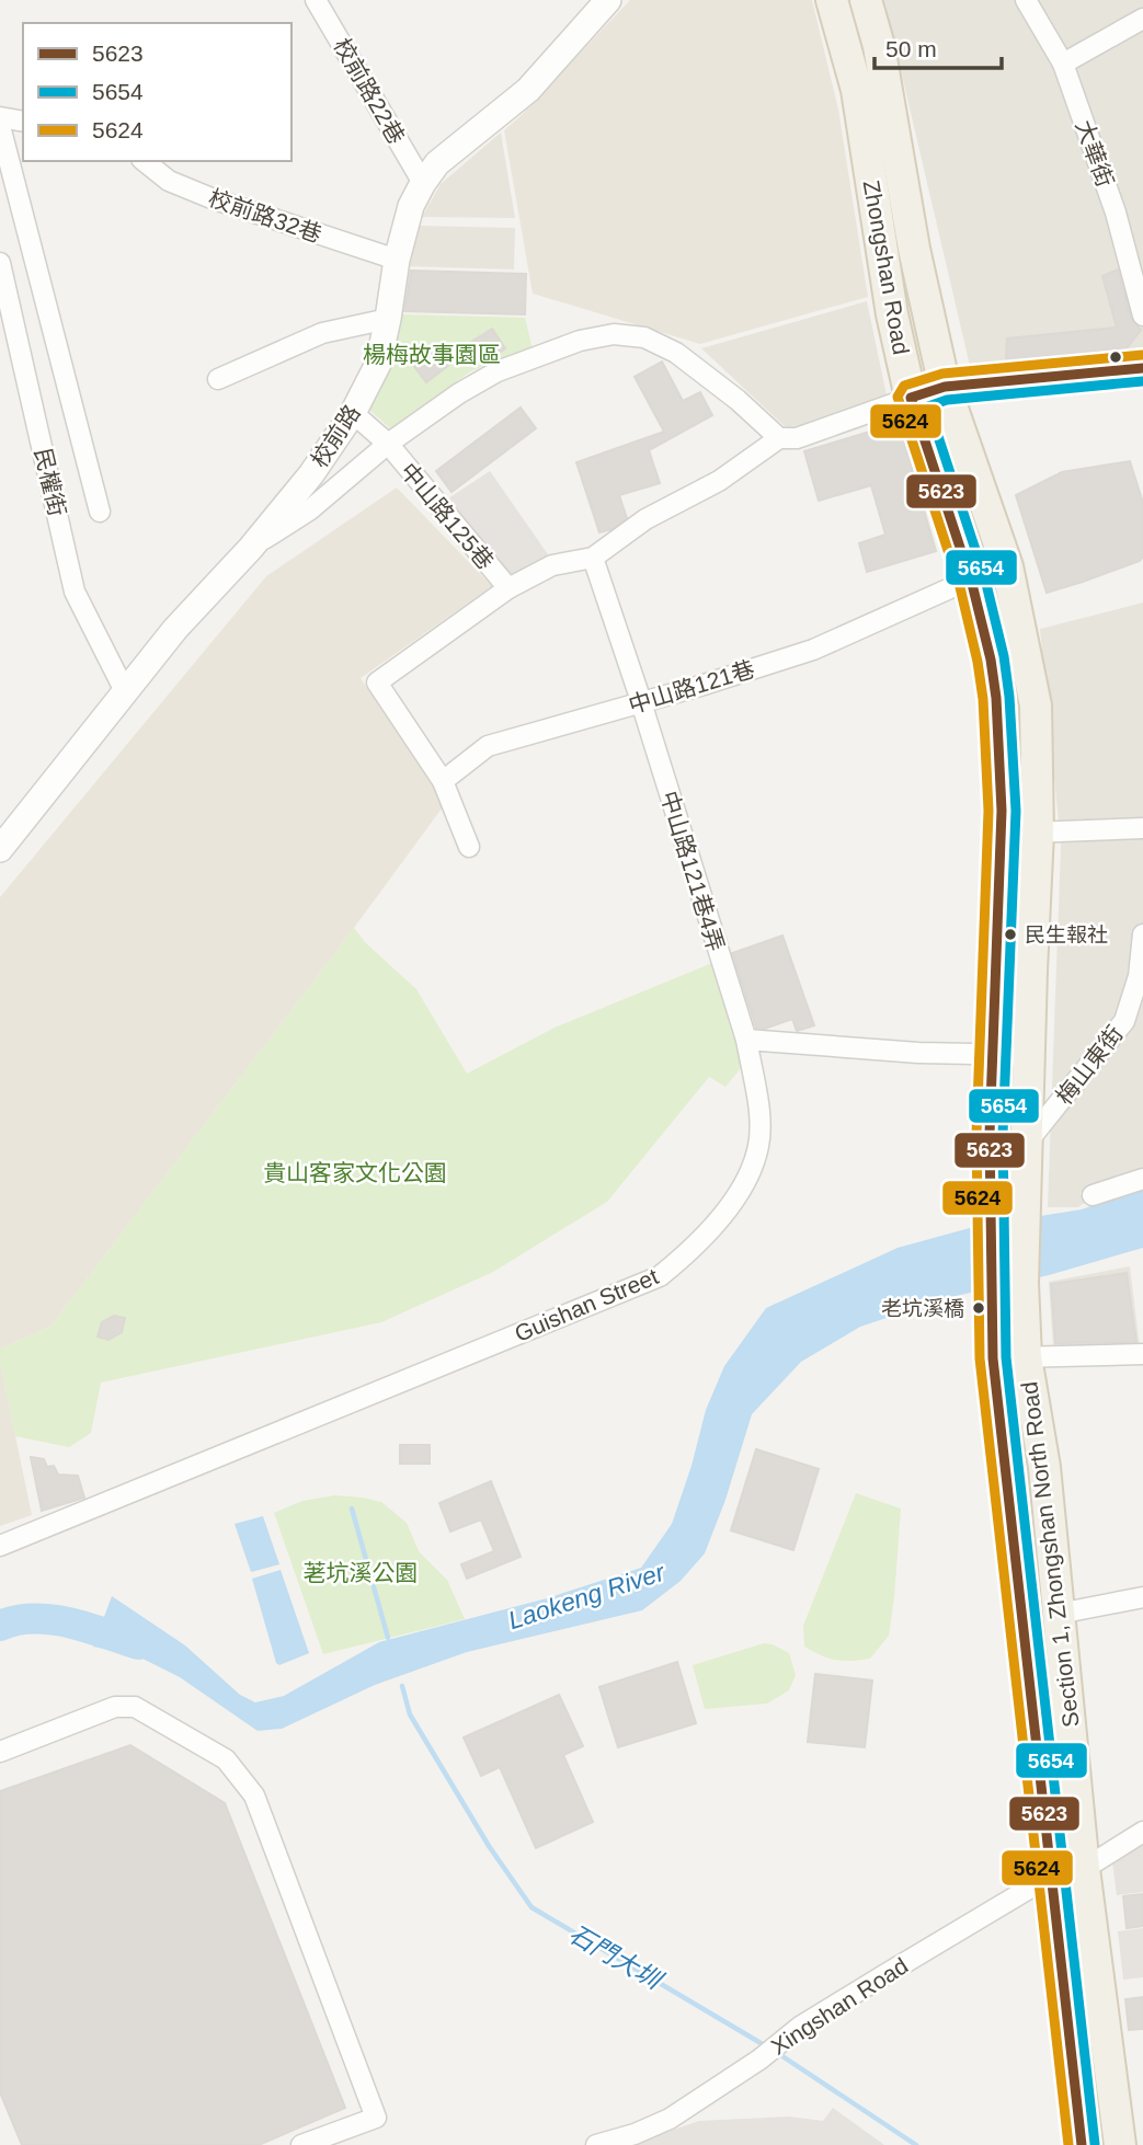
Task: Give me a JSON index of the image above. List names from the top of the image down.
{
  "streets": {
    "main road": ["Zhongshan Road", "Section 1, Zhongshan North Road"],
    "street": [
      "校前路22巷",
      "大華街",
      "校前路32巷",
      "校前路",
      "民權街",
      "中山路125巷",
      "中山路121巷",
      "中山路121巷4弄",
      "梅山東街",
      "Guishan Street",
      "Xingshan Road"
    ]
  },
  "crossings": [
    ["校前路22巷", "校前路"],
    ["校前路32巷", "校前路"],
    ["Zhongshan Road", "中山路125巷"],
    ["Zhongshan Road", "中山路121巷"],
    ["Zhongshan Road", "梅山東街"],
    ["Zhongshan Road", "Section 1, Zhongshan North Road"],
    ["校前路", "民權街"],
    ["校前路", "中山路125巷"],
    ["中山路121巷", "中山路121巷4弄"],
    ["中山路121巷4弄", "Guishan Street"],
    ["Section 1, Zhongshan North Road", "Xingshan Road"]
  ],
  "water": ["Laokeng River", "石門大圳"],
  "parks": ["楊梅故事園區", "貴山客家文化公園", "荖坑溪公園"],
  "places": ["民生報社", "老坑溪橋"],
  "lines": ["transit line 5624", "transit line 5623", "transit line 5654"],
  "legend": ["5623", "5654", "5624"],
  "scale_bar": "50 m"
}
